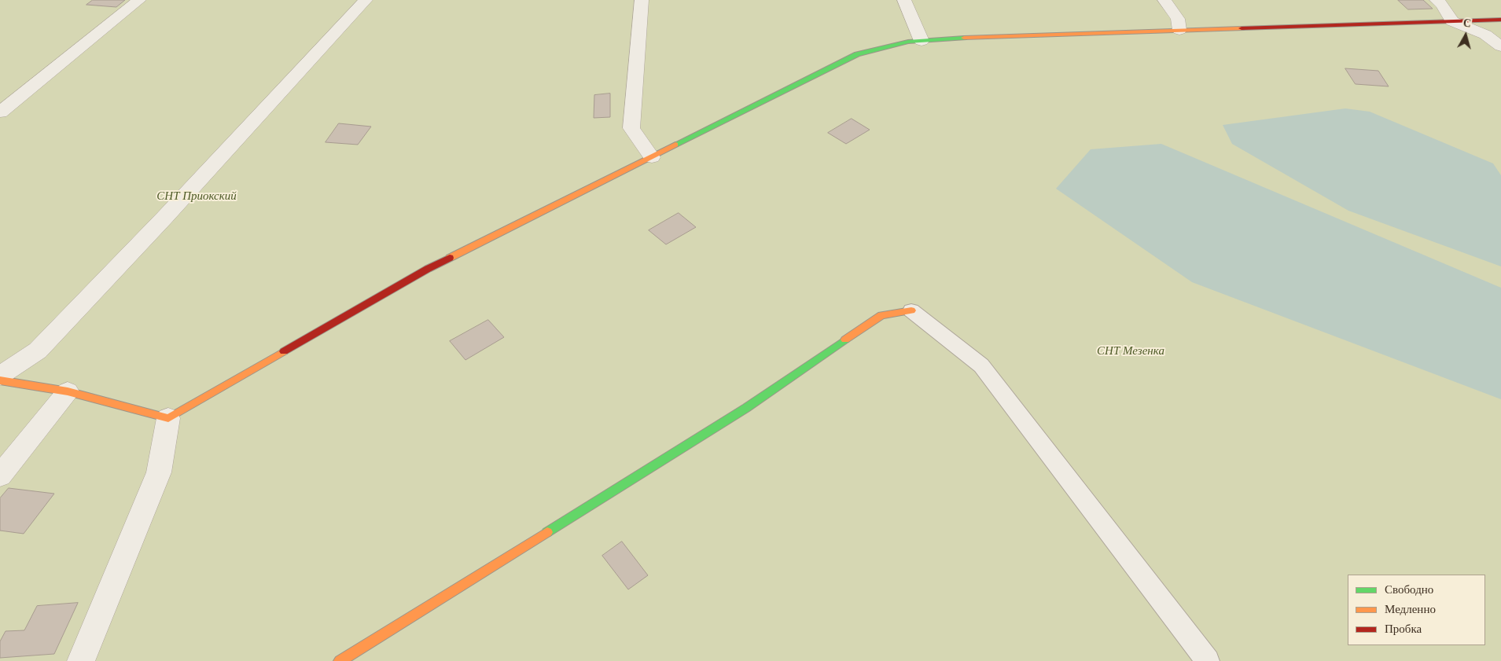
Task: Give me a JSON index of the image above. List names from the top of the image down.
{
  "parks": ["СНТ Приокский", "СНТ Мезенка"],
  "legend": ["Свободно", "Медленно", "Пробка"],
  "north": "top"
}
